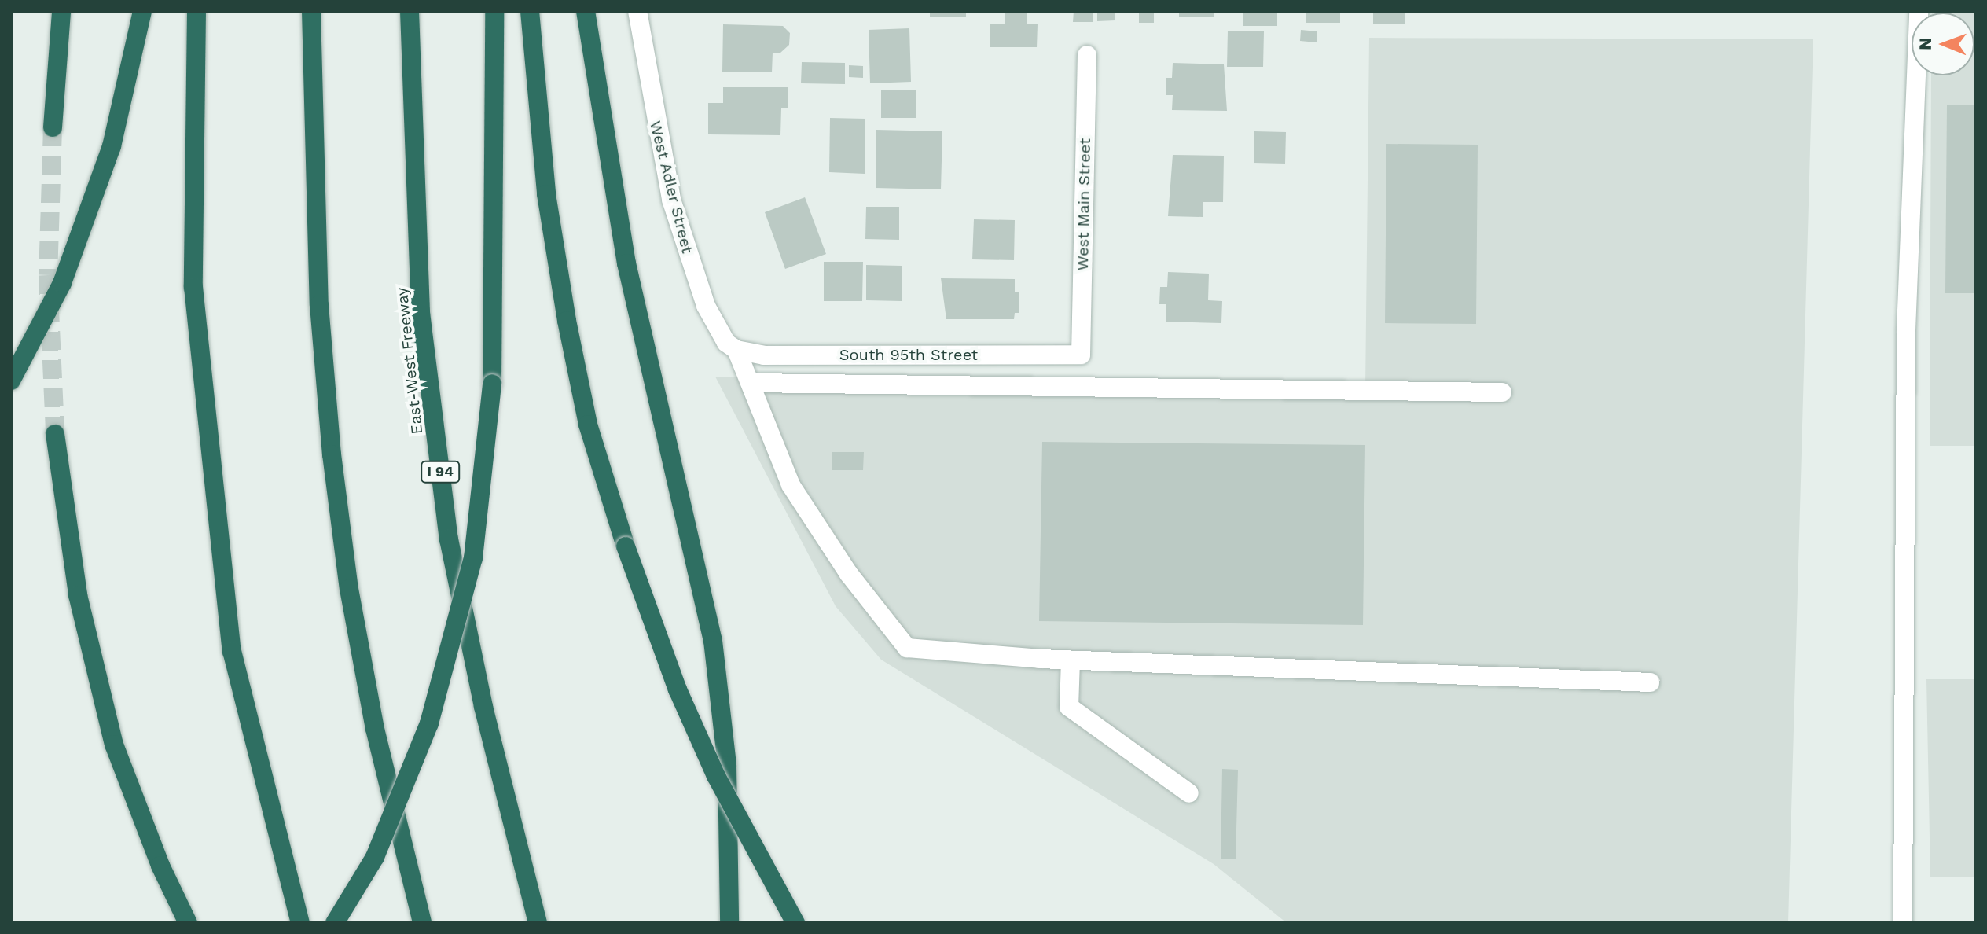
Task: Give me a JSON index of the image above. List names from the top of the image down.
{
  "streets": {
    "highway": ["East-West Freeway", "I 94"],
    "street": ["West Adler Street", "West Main Street", "South 95th Street"]
  },
  "crossings": [
    ["West Adler Street", "South 95th Street"],
    ["West Main Street", "South 95th Street"]
  ],
  "north": "left"
}
